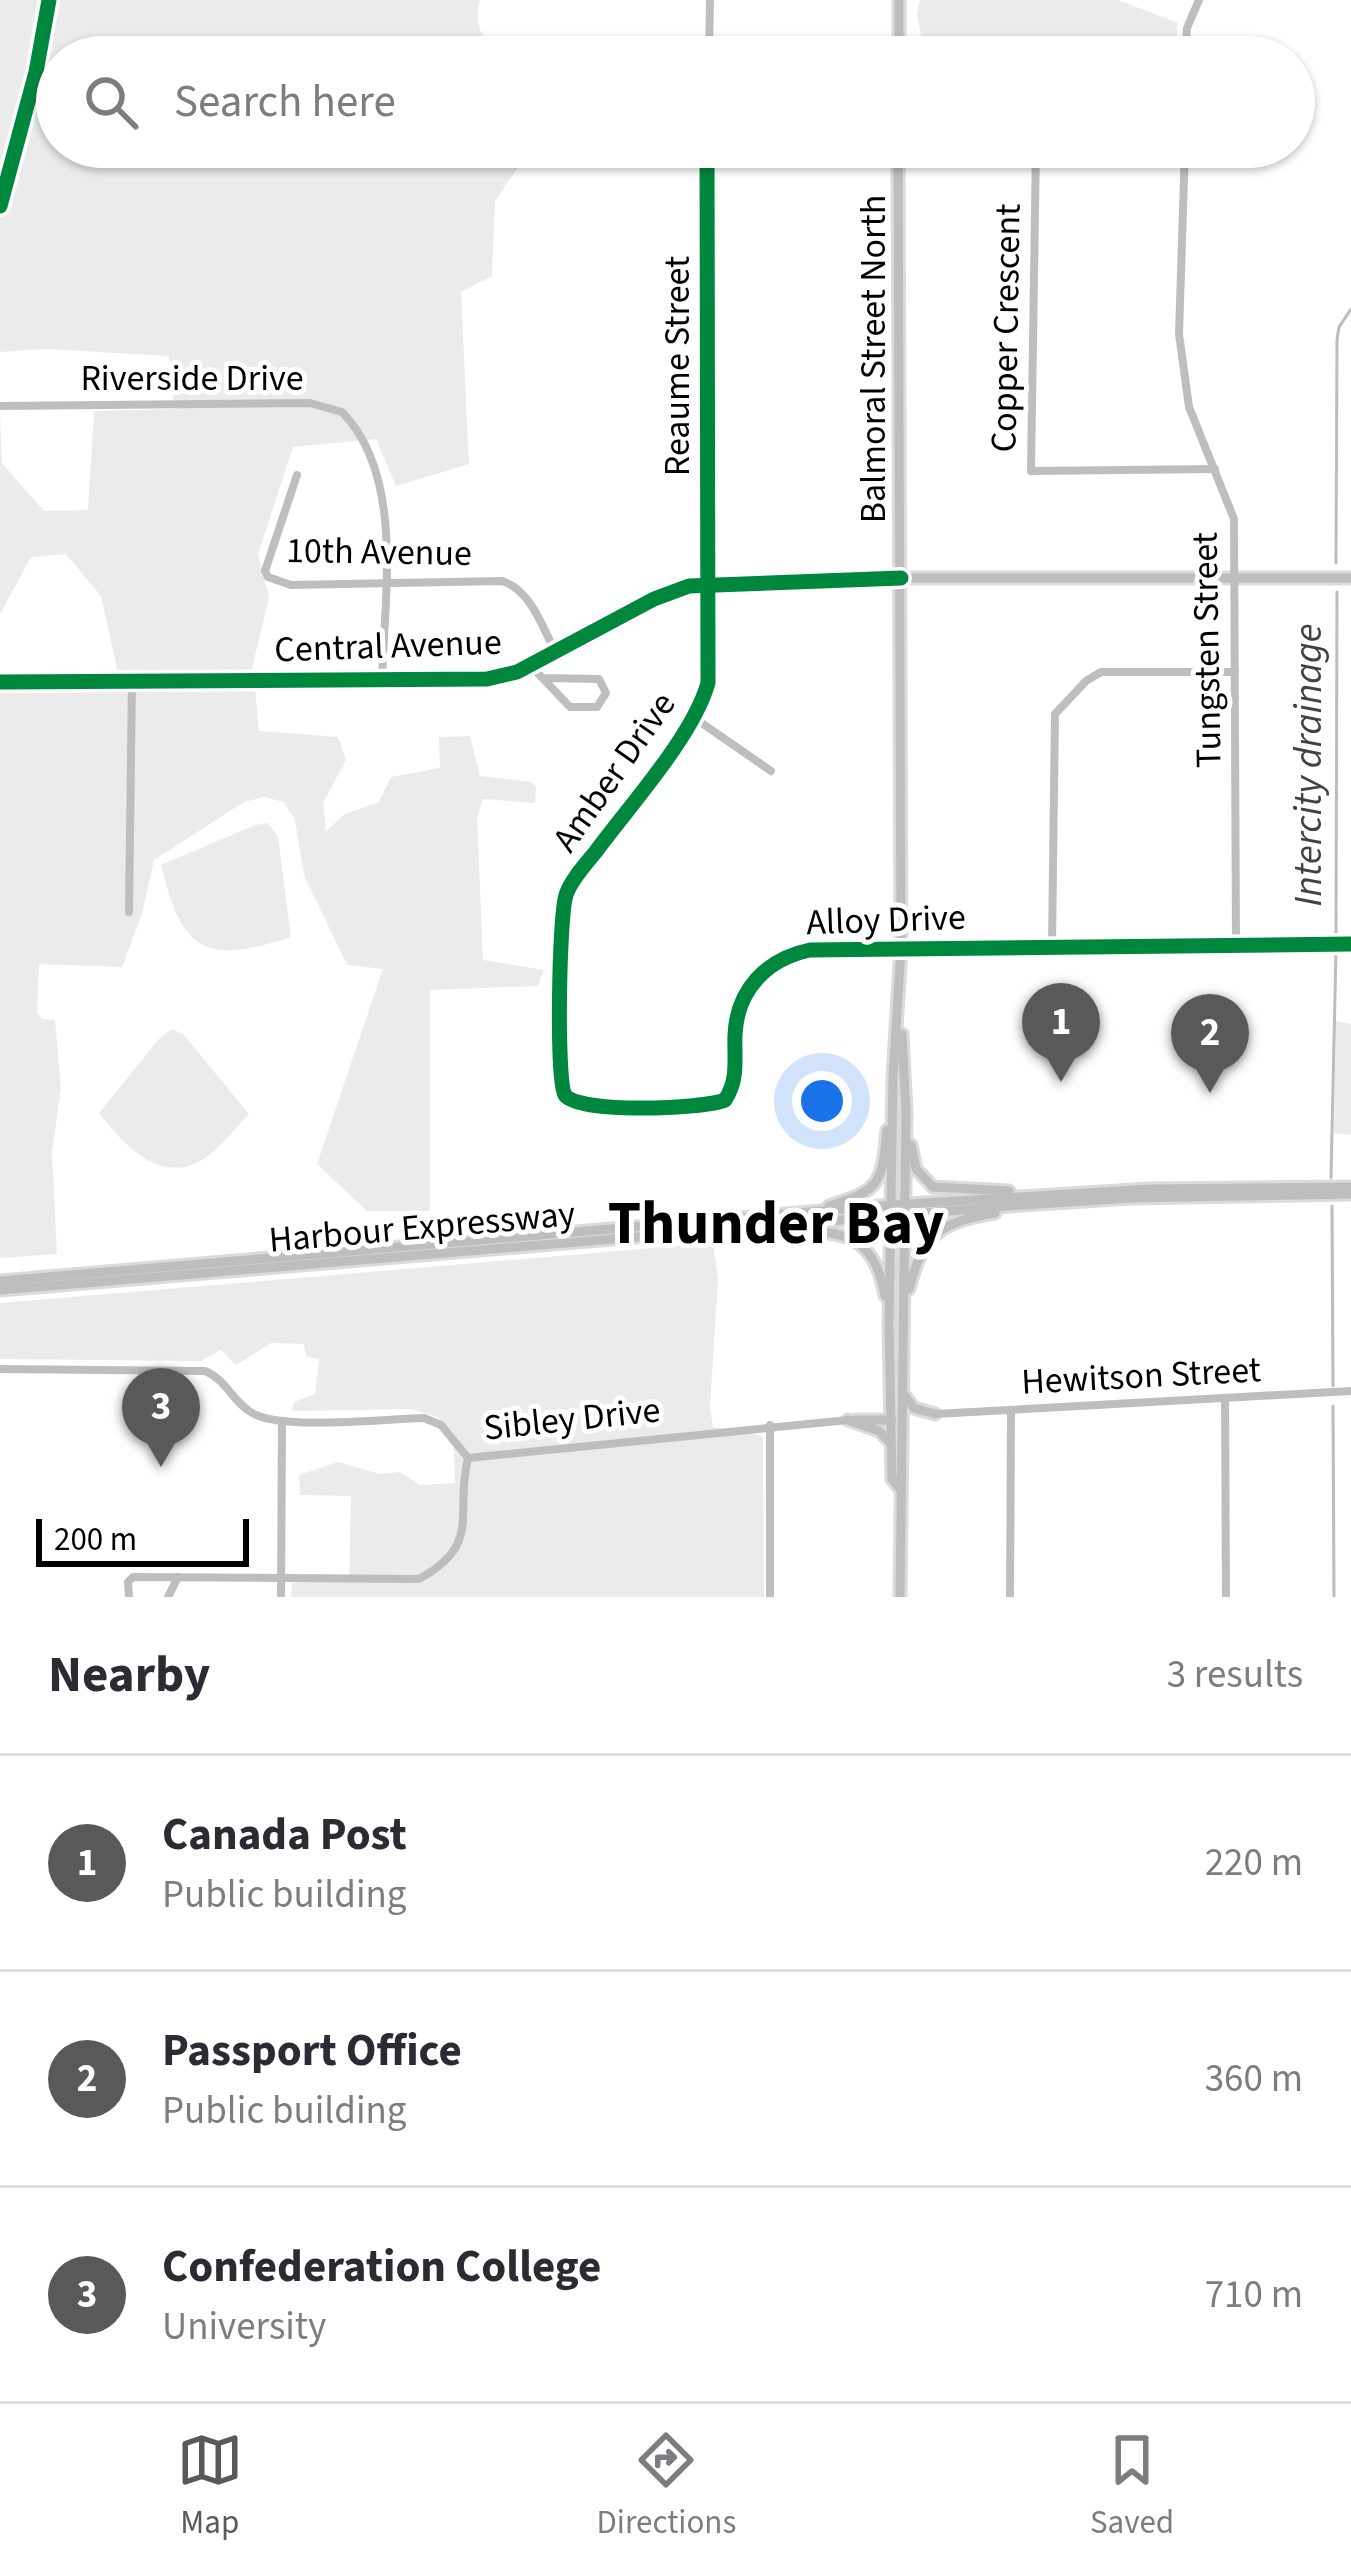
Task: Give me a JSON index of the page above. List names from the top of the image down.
{
  "streets": {
    "main road": ["Balmoral Street North", "Central Avenue", "Harbour Expressway"],
    "street": [
      "Copper Crescent",
      "Reaume Street",
      "Riverside Drive",
      "10th Avenue",
      "Tungsten Street",
      "Amber Drive",
      "Alloy Drive",
      "Hewitson Street",
      "Sibley Drive"
    ]
  },
  "crossings": [
    ["Copper Crescent", "Tungsten Street"],
    ["Balmoral Street North", "Central Avenue"],
    ["Balmoral Street North", "Alloy Drive"],
    ["Balmoral Street North", "Harbour Expressway"],
    ["Reaume Street", "Central Avenue"],
    ["Reaume Street", "Amber Drive"],
    ["Riverside Drive", "10th Avenue"],
    ["10th Avenue", "Central Avenue"],
    ["Central Avenue", "Tungsten Street"],
    ["Central Avenue", "Amber Drive"],
    ["Tungsten Street", "Alloy Drive"],
    ["Amber Drive", "Alloy Drive"]
  ],
  "districts": ["Thunder Bay"],
  "water": ["Intercity drainage"],
  "scale_bar": "200 m",
  "page": {
    "search": "Search here",
    "pins": ["1", "2", "3"],
    "scale": "200 m",
    "heading": ["Nearby", "3 results"],
    "list": [
      {
        "mark": "1",
        "name": "Canada Post",
        "note": "Public building",
        "value": "220 m"
      },
      {
        "mark": "2",
        "name": "Passport Office",
        "note": "Public building",
        "value": "360 m"
      },
      {
        "mark": "3",
        "name": "Confederation College",
        "note": "University",
        "value": "710 m"
      }
    ],
    "nav": ["Map", "Directions", "Saved"]
  }
}
